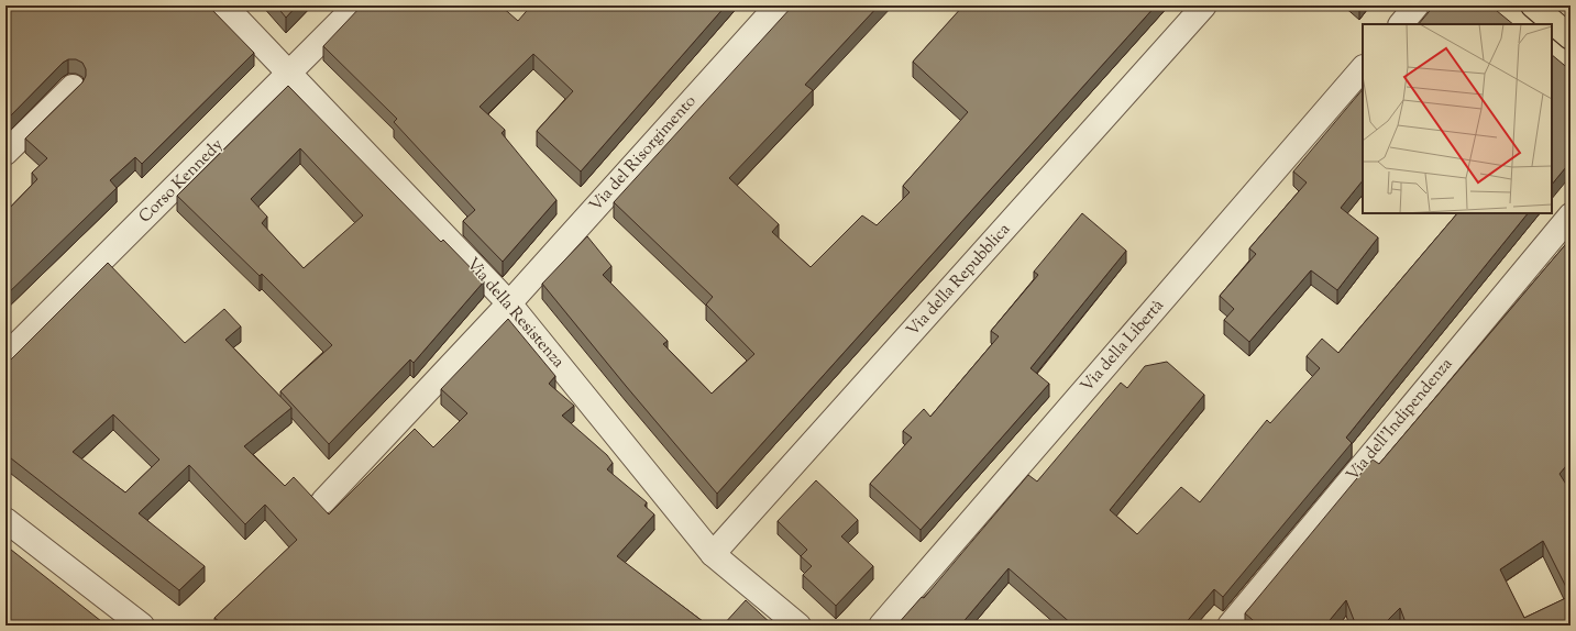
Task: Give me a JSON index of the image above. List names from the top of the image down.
{
  "streets": {
    "street": [
      "Via del Risorgimento",
      "Corso Kennedy",
      "Via della Repubblica",
      "Via della Resistenza",
      "Via della Libertà",
      "Via dell'Indipendenza"
    ]
  },
  "crossings": [
    ["Via del Risorgimento", "Via della Resistenza"],
    ["Corso Kennedy", "Via della Resistenza"],
    ["Via della Repubblica", "Via della Resistenza"]
  ]
}
